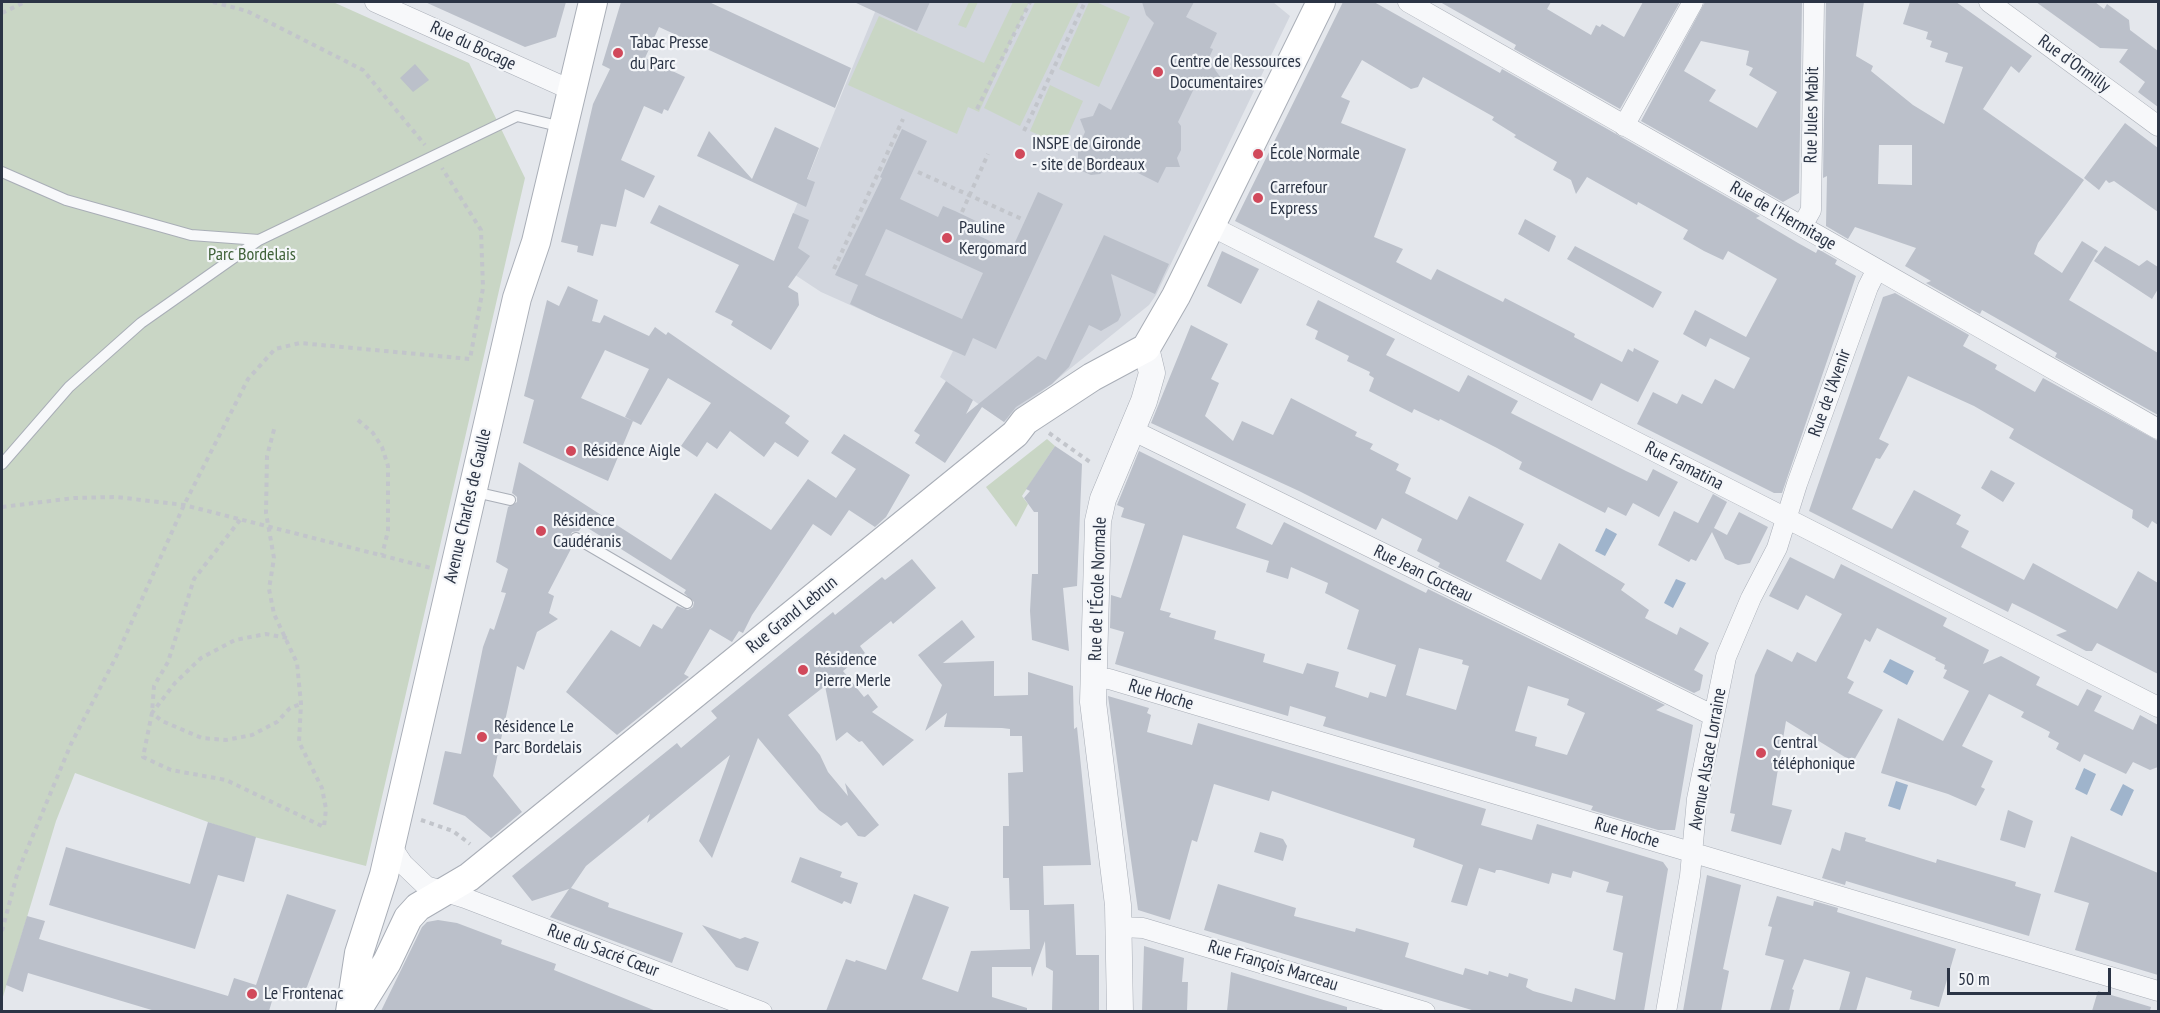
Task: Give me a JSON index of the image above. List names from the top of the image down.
{
  "streets": {
    "main road": ["Avenue Charles de Gaulle", "Rue Grand Lebrun"],
    "street": [
      "Rue du Bocage",
      "Rue d'Ormilly",
      "Rue Jules Mabit",
      "Rue de l'Hermitage",
      "Rue de l'Avenir",
      "Rue Famatina",
      "Rue Jean Cocteau",
      "Rue de l'École Normale",
      "Rue Hoche",
      "Avenue Alsace Lorraine",
      "Rue du Sacré Cœur",
      "Rue François Marceau"
    ]
  },
  "crossings": [
    ["Rue du Bocage", "Avenue Charles de Gaulle"],
    ["Rue Jules Mabit", "Rue de l'Hermitage"],
    ["Rue de l'Hermitage", "Rue de l'Avenir"],
    ["Rue de l'Avenir", "Rue Famatina"],
    ["Rue de l'Avenir", "Avenue Alsace Lorraine"],
    ["Rue Famatina", "Avenue Alsace Lorraine"],
    ["Avenue Charles de Gaulle", "Rue du Sacré Cœur"],
    ["Rue Jean Cocteau", "Rue de l'École Normale"],
    ["Rue Jean Cocteau", "Avenue Alsace Lorraine"],
    ["Rue de l'École Normale", "Rue Grand Lebrun"],
    ["Rue de l'École Normale", "Rue Hoche"],
    ["Rue de l'École Normale", "Rue François Marceau"],
    ["Rue Grand Lebrun", "Rue du Sacré Cœur"],
    ["Rue Hoche", "Avenue Alsace Lorraine"]
  ],
  "parks": ["Parc Bordelais"],
  "places": [
    "Tabac Presse du Parc",
    "Centre de Ressources Documentaires",
    "INSPE de Gironde - site de Bordeaux",
    "École Normale",
    "Carrefour Express",
    "Pauline Kergomard",
    "Résidence Aigle",
    "Résidence Caudéranis",
    "Résidence Pierre Merle",
    "Résidence Le Parc Bordelais",
    "Central téléphonique",
    "Le Frontenac"
  ],
  "scale_bar": "50 m"
}
